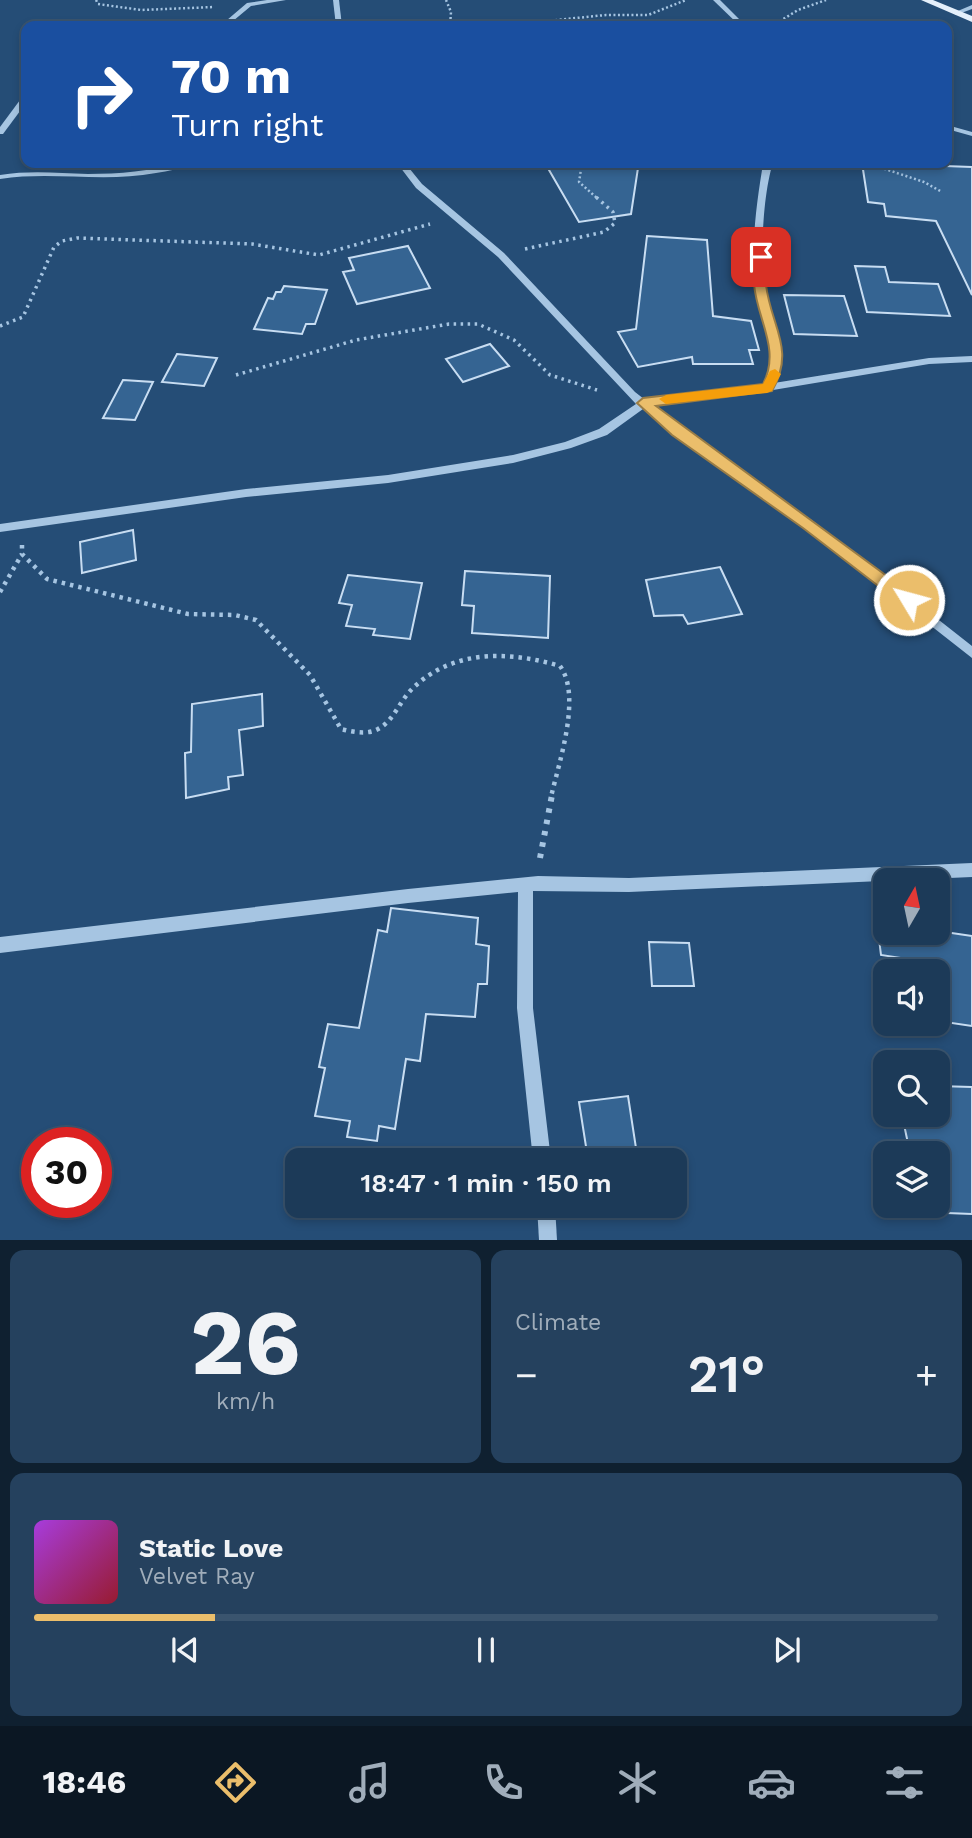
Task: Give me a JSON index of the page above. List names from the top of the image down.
{
  "north": "top",
  "page": {
    "turn": ["70 m", "Turn right"],
    "limit": "30",
    "trip": "18:47 · 1 min · 150 m",
    "tile": [
      ["26", "km/h"],
      "Climate"
    ],
    "heat": ["−", "21°", "+"],
    "song": ["Static Love", "Velvet Ray"],
    "tabs": "18:46"
  }
}
